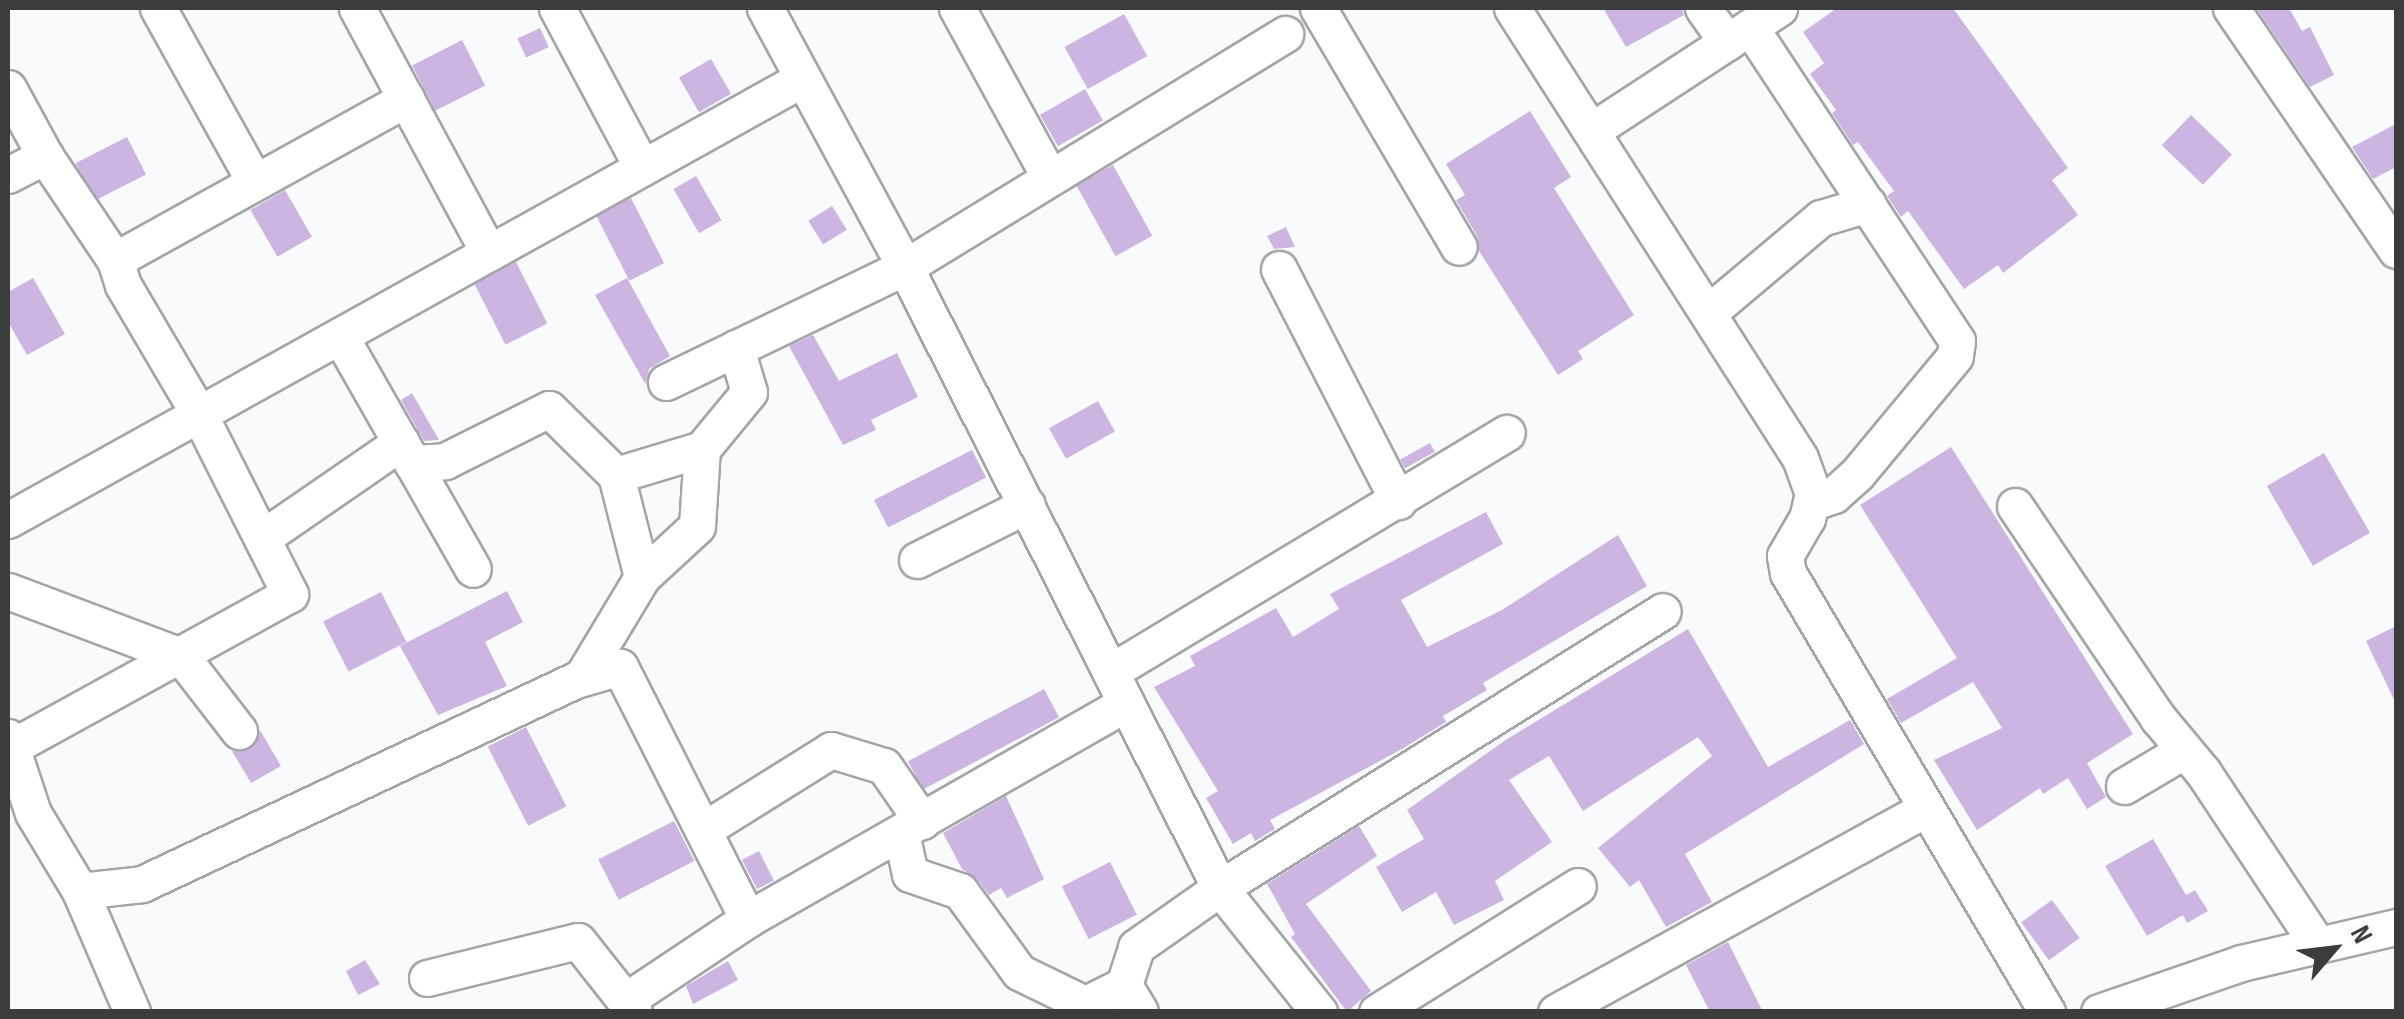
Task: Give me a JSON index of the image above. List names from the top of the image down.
{
  "north": "top right"
}
